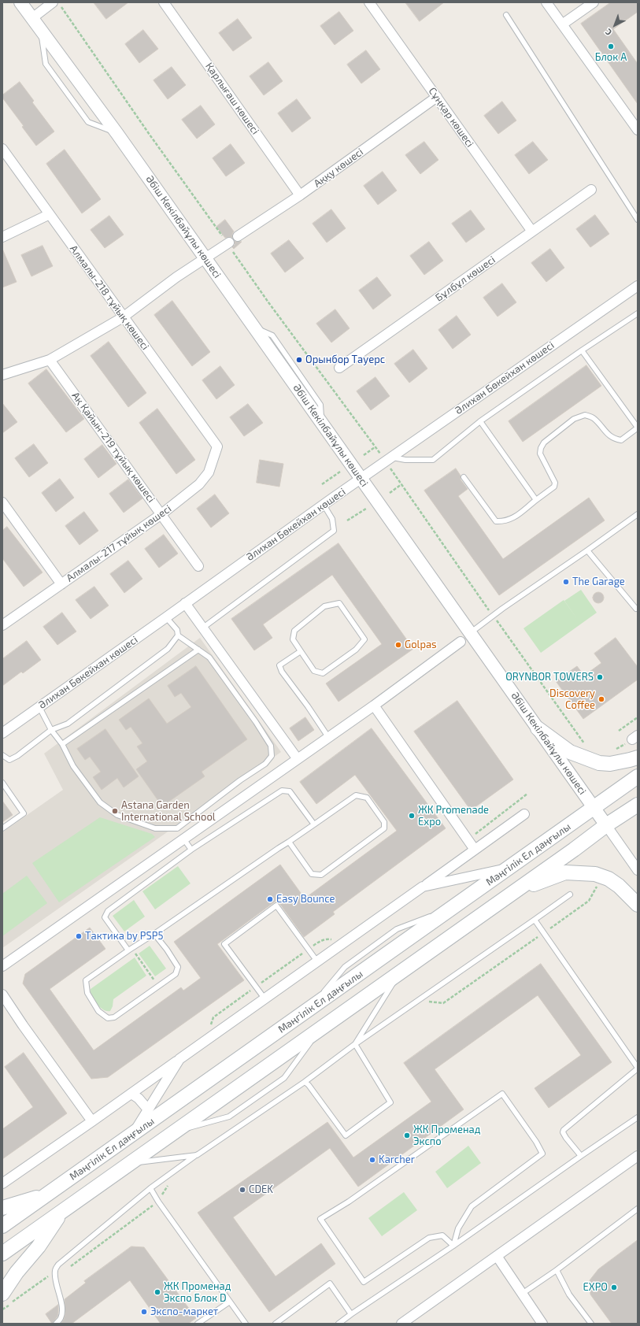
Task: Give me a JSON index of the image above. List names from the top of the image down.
{
  "streets": {
    "main road": ["Мәңгілік Ел даңғылы"],
    "street": [
      "Қарлығаш көшесі",
      "Сұңқар көшесі",
      "Аққу көшесі",
      "Әбіш Кекілбайұлы көшесі",
      "Бұлбұл көшесі",
      "Алмалы-218 тұйық көшесі",
      "Әлихан Бөкейхан көшесі",
      "Ақ Қайын-219 тұйық көшесі",
      "Алмалы-217 тұйық көшесі"
    ]
  },
  "crossings": [
    ["Қарлығаш көшесі", "Аққу көшесі"],
    ["Сұңқар көшесі", "Аққу көшесі"],
    ["Сұңқар көшесі", "Бұлбұл көшесі"],
    ["Әбіш Кекілбайұлы көшесі", "Әлихан Бөкейхан көшесі"],
    ["Әбіш Кекілбайұлы көшесі", "Мәңгілік Ел даңғылы"],
    ["Алмалы-218 тұйық көшесі", "Алмалы-217 тұйық көшесі"],
    ["Ақ Қайын-219 тұйық көшесі", "Алмалы-217 тұйық көшесі"]
  ],
  "places": [
    "Блок А",
    "Орынбор Тауерс",
    "The Garage",
    "Golpas",
    "ORYNBOR TOWERS",
    "Discovery Coffee",
    "Astana Garden International School",
    "ЖК Promenade Expo",
    "Easy Bounce",
    "Тактика by PSP5",
    "ЖК Променад Экспо",
    "Karcher",
    "CDEK",
    "EXPO",
    "ЖК Променад Экспо Блок D",
    "Экспо-маркет"
  ],
  "north": "bottom left"
}
